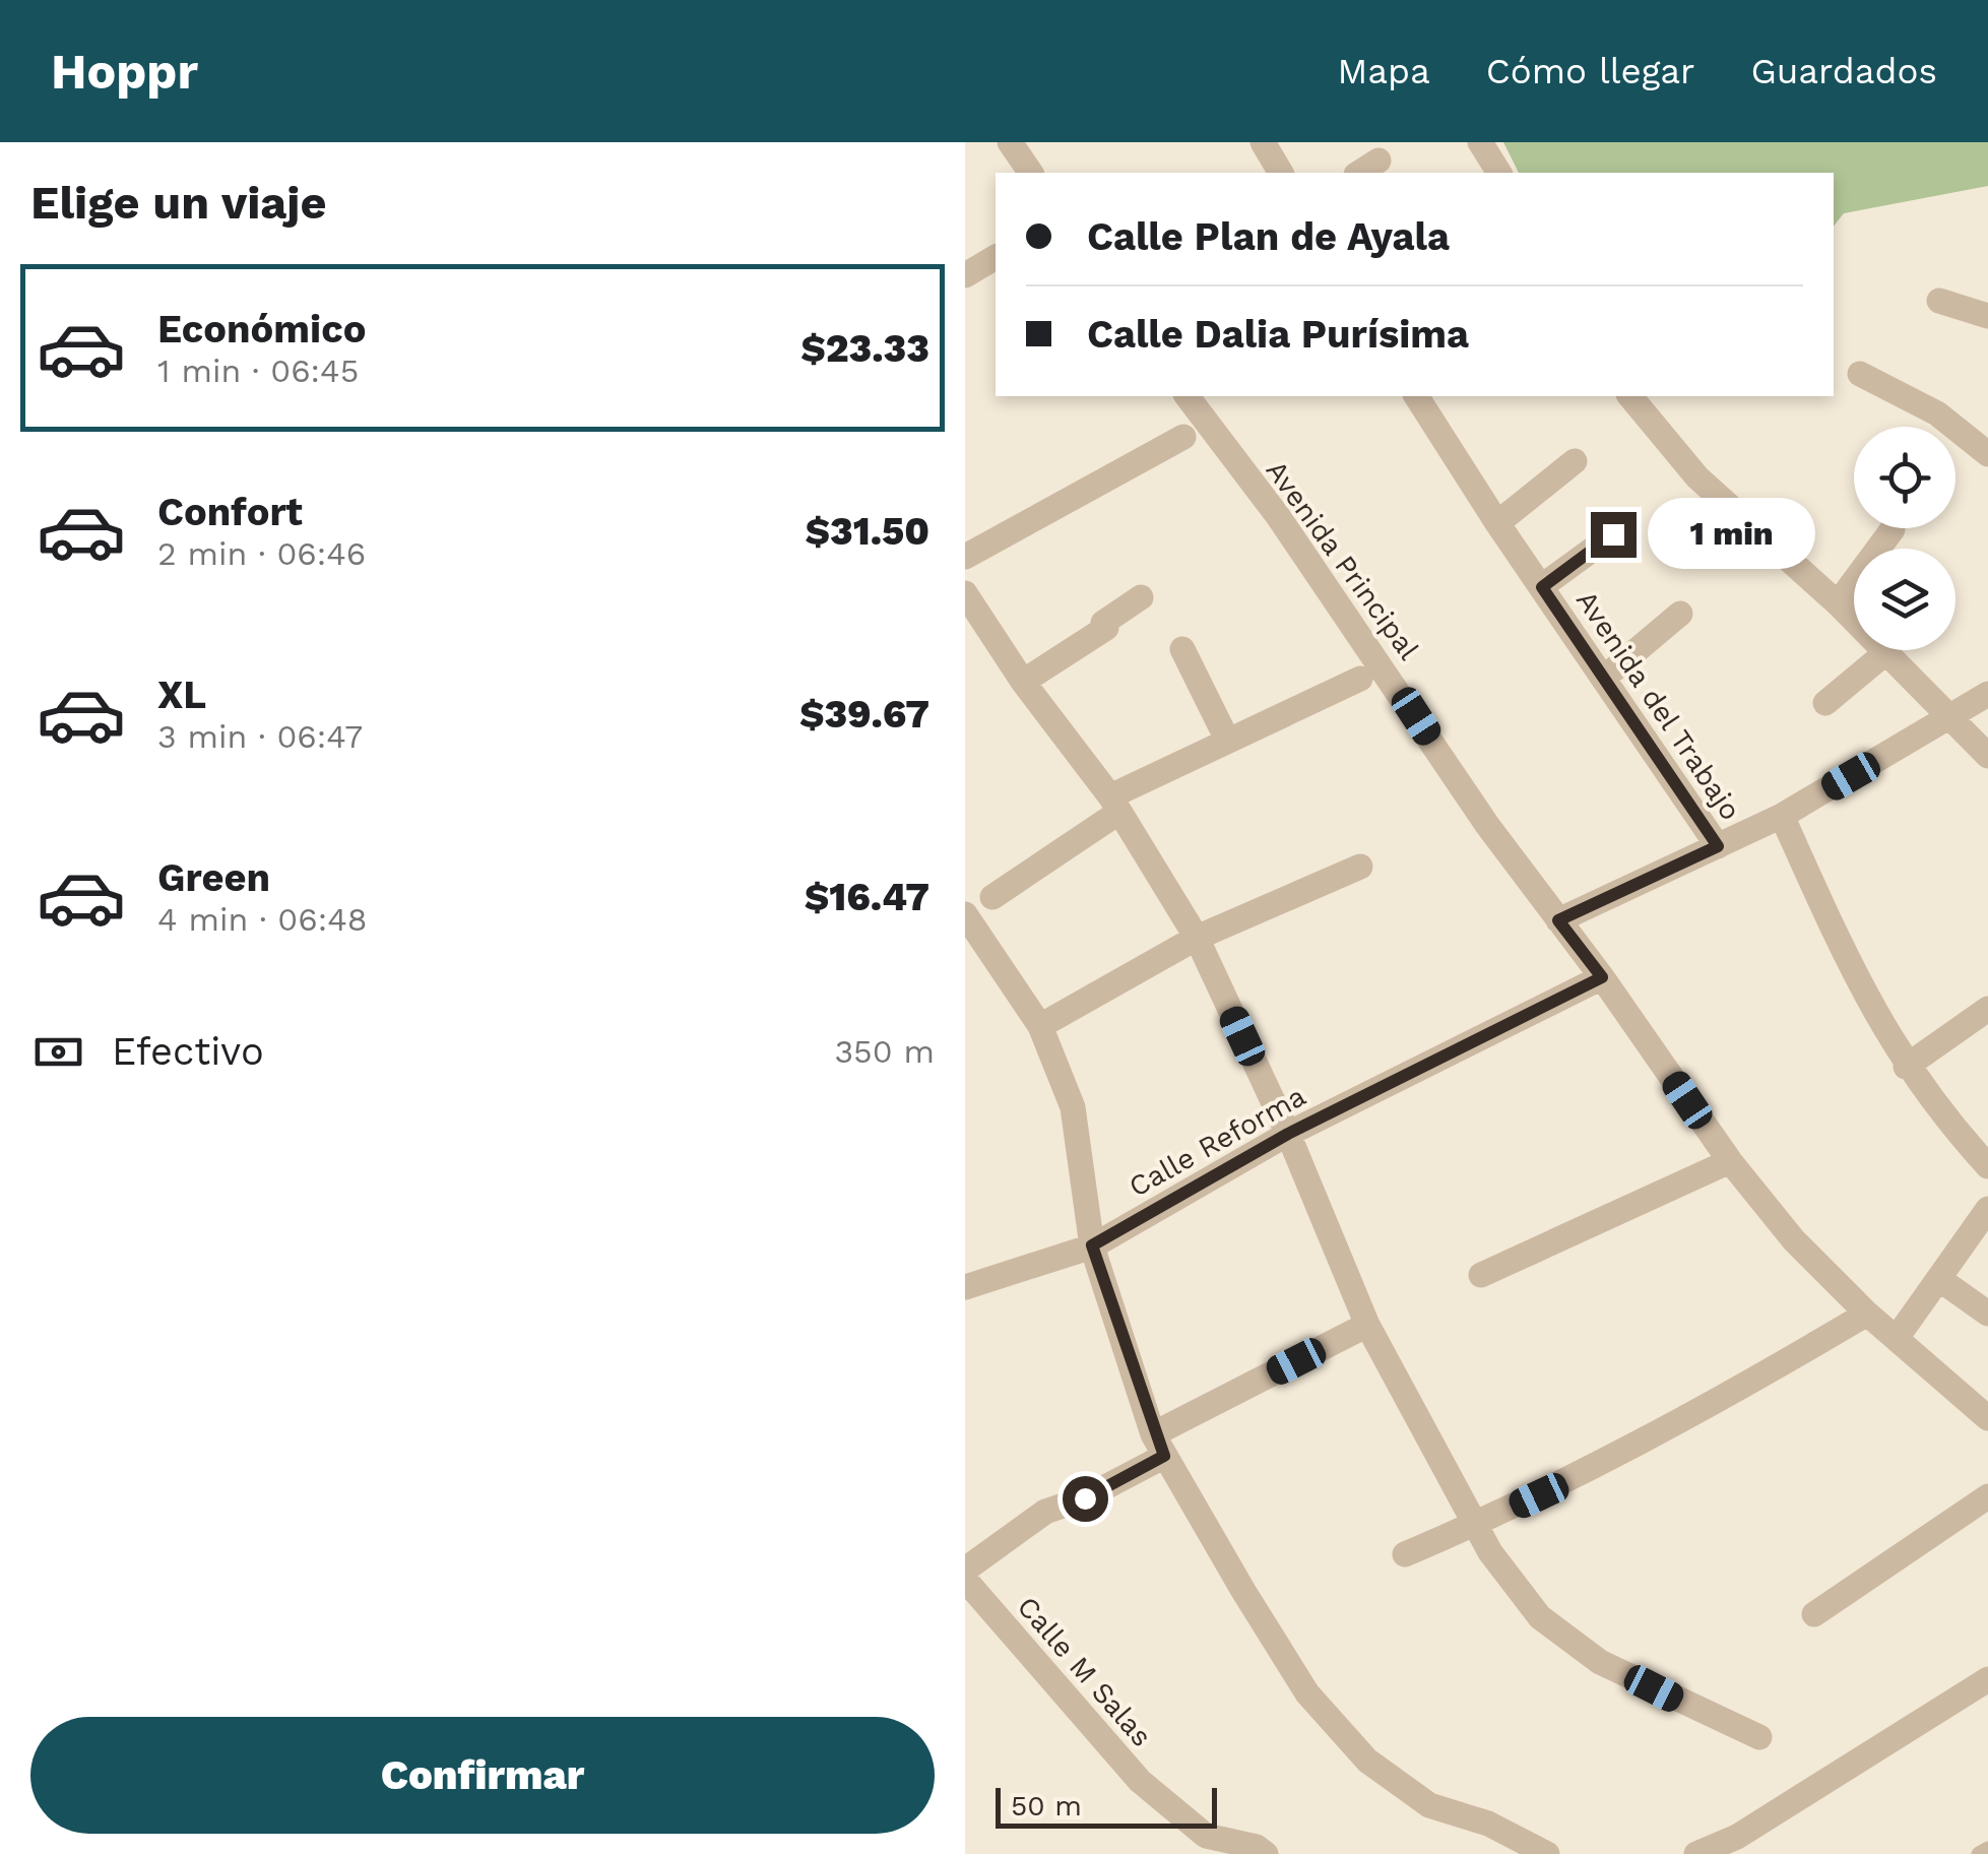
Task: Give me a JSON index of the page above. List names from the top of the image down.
{
  "streets": {
    "street": [
      "Avenida Principal",
      "Avenida del Trabajo",
      "Calle Reforma",
      "Calle M Salas"
    ]
  },
  "crossings": [
    ["Avenida Principal", "Calle Reforma"]
  ],
  "scale_bar": "50 m",
  "page": {
    "header": "Hoppr",
    "nav": ["Mapa", "Cómo llegar", "Guardados"],
    "heading": "Elige un viaje",
    "banner": ["Calle Plan de Ayala", "Calle Dalia Purísima"],
    "list": [
      {
        "name": "Económico",
        "note": "1 min · 06:45",
        "value": "$23.33"
      },
      {
        "name": "Confort",
        "note": "2 min · 06:46",
        "value": "$31.50"
      },
      {
        "name": "XL",
        "note": "3 min · 06:47",
        "value": "$39.67"
      },
      {
        "name": "Green",
        "note": "4 min · 06:48",
        "value": "$16.47"
      }
    ],
    "bubble": "1 min",
    "pay": ["Efectivo", "350 m"],
    "buttons": "Confirmar",
    "scale": "50 m"
  }
}
